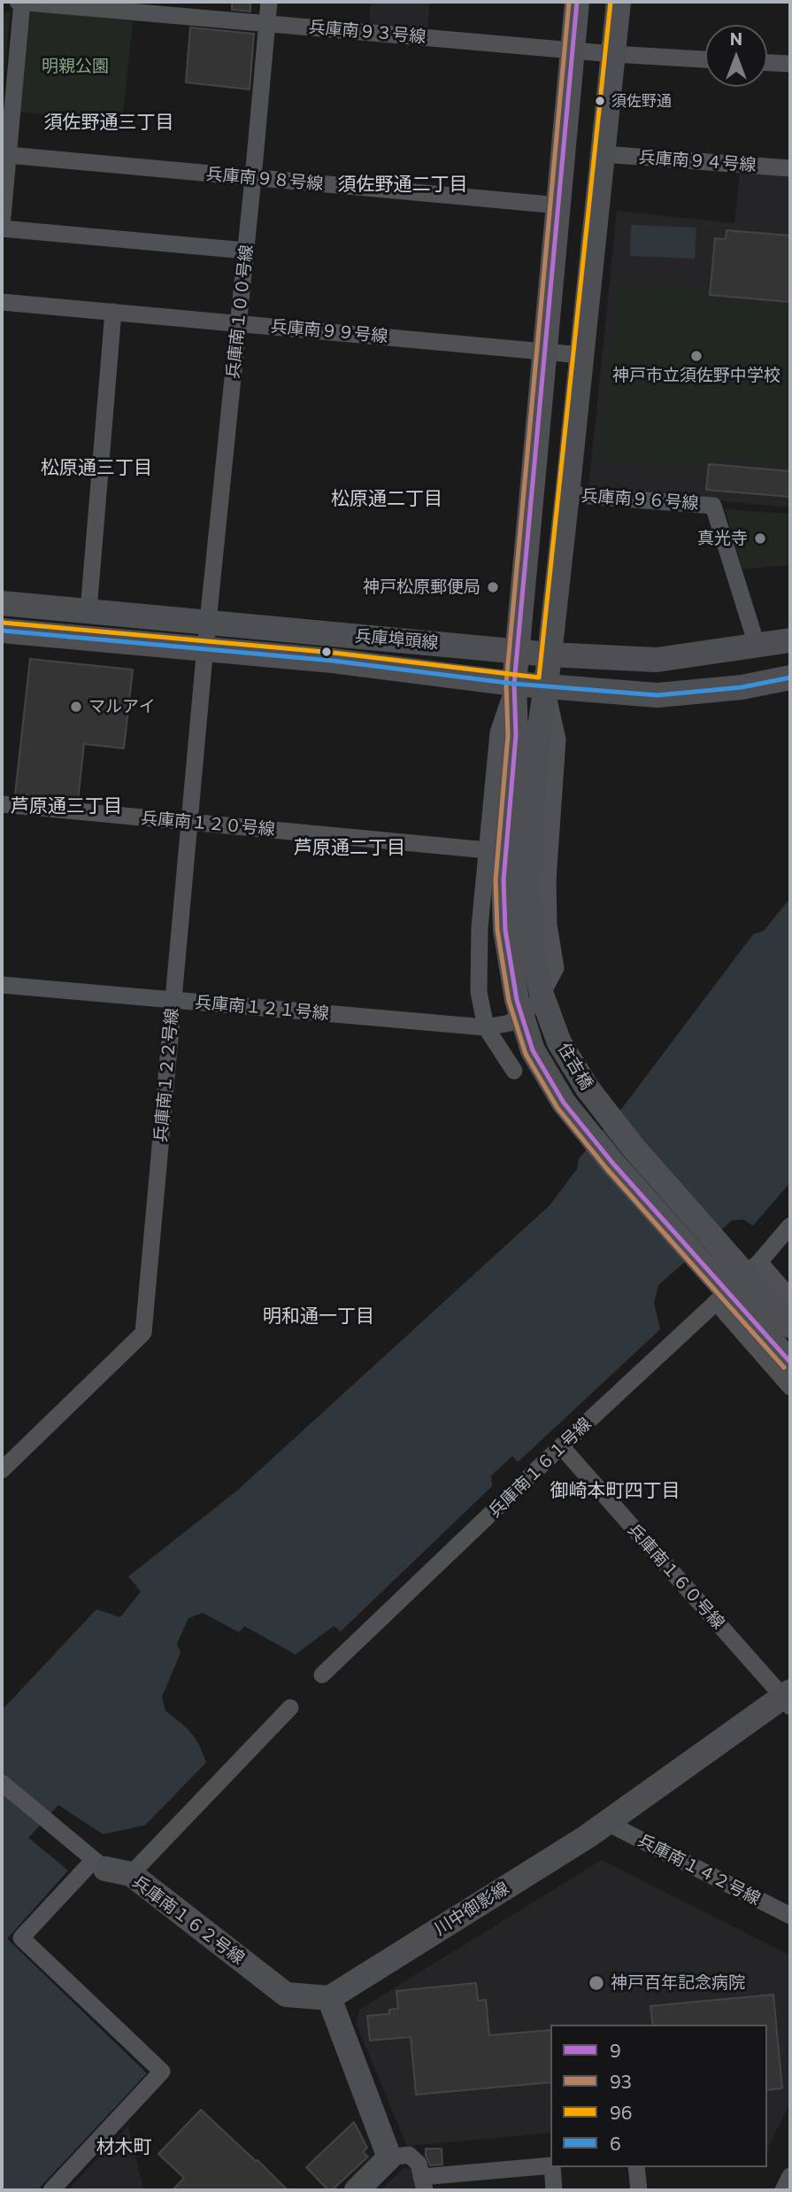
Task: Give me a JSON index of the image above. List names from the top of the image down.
{
  "streets": {
    "street": [
      "兵庫南９３号線",
      "兵庫南９４号線",
      "兵庫南９８号線",
      "兵庫南１００号線",
      "兵庫南９９号線",
      "兵庫南９６号線",
      "兵庫埠頭線",
      "兵庫南１２０号線",
      "兵庫南１２１号線",
      "住吉橋",
      "兵庫南１２２号線",
      "兵庫南１６１号線",
      "兵庫南１６０号線",
      "兵庫南１４２号線",
      "川中御影線",
      "兵庫南１６２号線"
    ]
  },
  "crossings": [
    ["兵庫南９３号線", "兵庫南１００号線"],
    ["兵庫南９８号線", "兵庫南１００号線"],
    ["兵庫南１００号線", "兵庫南９９号線"],
    ["兵庫南１００号線", "兵庫埠頭線"],
    ["兵庫南１００号線", "兵庫南１２２号線"],
    ["兵庫南９６号線", "兵庫埠頭線"],
    ["兵庫埠頭線", "兵庫南１２２号線"],
    ["兵庫南１２０号線", "兵庫南１２２号線"],
    ["兵庫南１２１号線", "兵庫南１２２号線"],
    ["兵庫南１６１号線", "兵庫南１６０号線"],
    ["兵庫南１６０号線", "川中御影線"],
    ["兵庫南１４２号線", "川中御影線"],
    ["川中御影線", "兵庫南１６２号線"]
  ],
  "districts": [
    "須佐野通三丁目",
    "須佐野通二丁目",
    "松原通三丁目",
    "松原通二丁目",
    "芦原通三丁目",
    "芦原通二丁目",
    "明和通一丁目",
    "御崎本町四丁目",
    "材木町"
  ],
  "parks": ["明親公園"],
  "places": [
    "須佐野通",
    "神戸市立須佐野中学校",
    "真光寺",
    "神戸松原郵便局",
    "マルアイ",
    "神戸百年記念病院"
  ],
  "lines": [
    "transit line 9",
    "transit line 93",
    "transit line 96",
    "transit line 6"
  ],
  "legend": [
    "9",
    "93",
    "96",
    "6"
  ],
  "north": "top"
}
